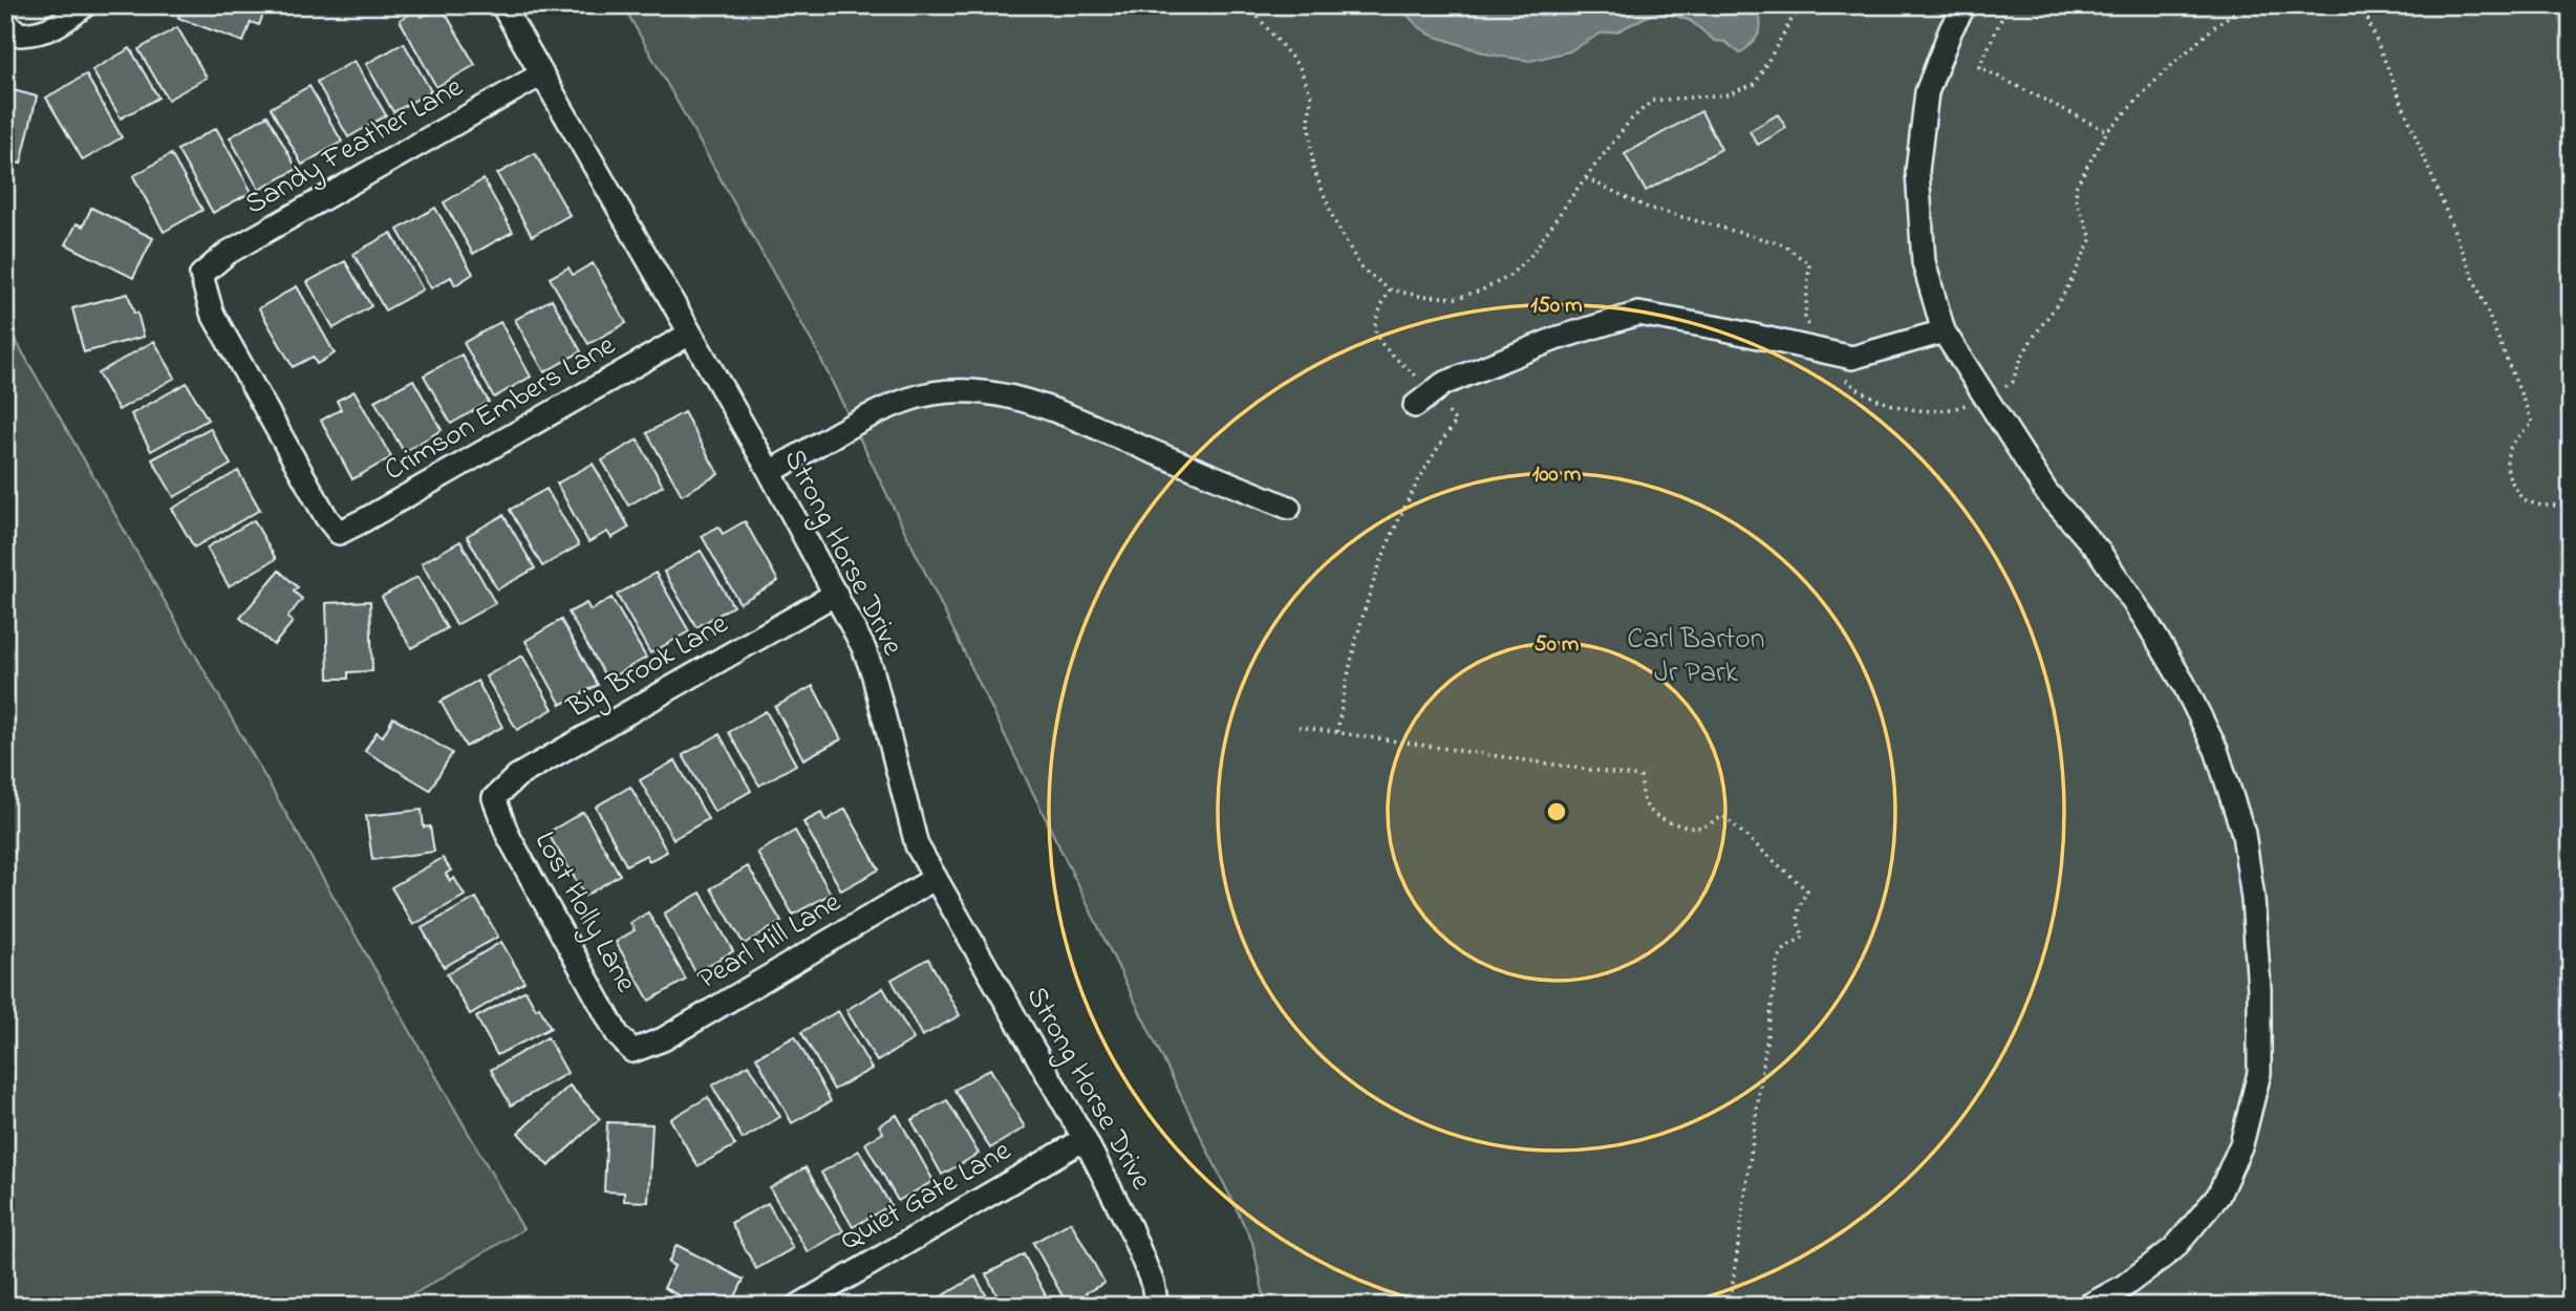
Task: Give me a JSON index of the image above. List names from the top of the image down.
{
  "streets": {
    "street": [
      "Sandy Feather Lane",
      "Crimson Embers Lane",
      "Strong Horse Drive",
      "Big Brook Lane",
      "Lost Holly Lane",
      "Pearl Mill Lane",
      "Quiet Gate Lane"
    ]
  },
  "crossings": [
    ["Sandy Feather Lane", "Crimson Embers Lane"],
    ["Sandy Feather Lane", "Strong Horse Drive"],
    ["Crimson Embers Lane", "Strong Horse Drive"],
    ["Strong Horse Drive", "Big Brook Lane"],
    ["Strong Horse Drive", "Pearl Mill Lane"],
    ["Strong Horse Drive", "Quiet Gate Lane"],
    ["Big Brook Lane", "Lost Holly Lane"],
    ["Lost Holly Lane", "Pearl Mill Lane"]
  ],
  "parks": ["Carl Barton Jr Park"],
  "rings": ["150 m", "100 m", "50 m"]
}
